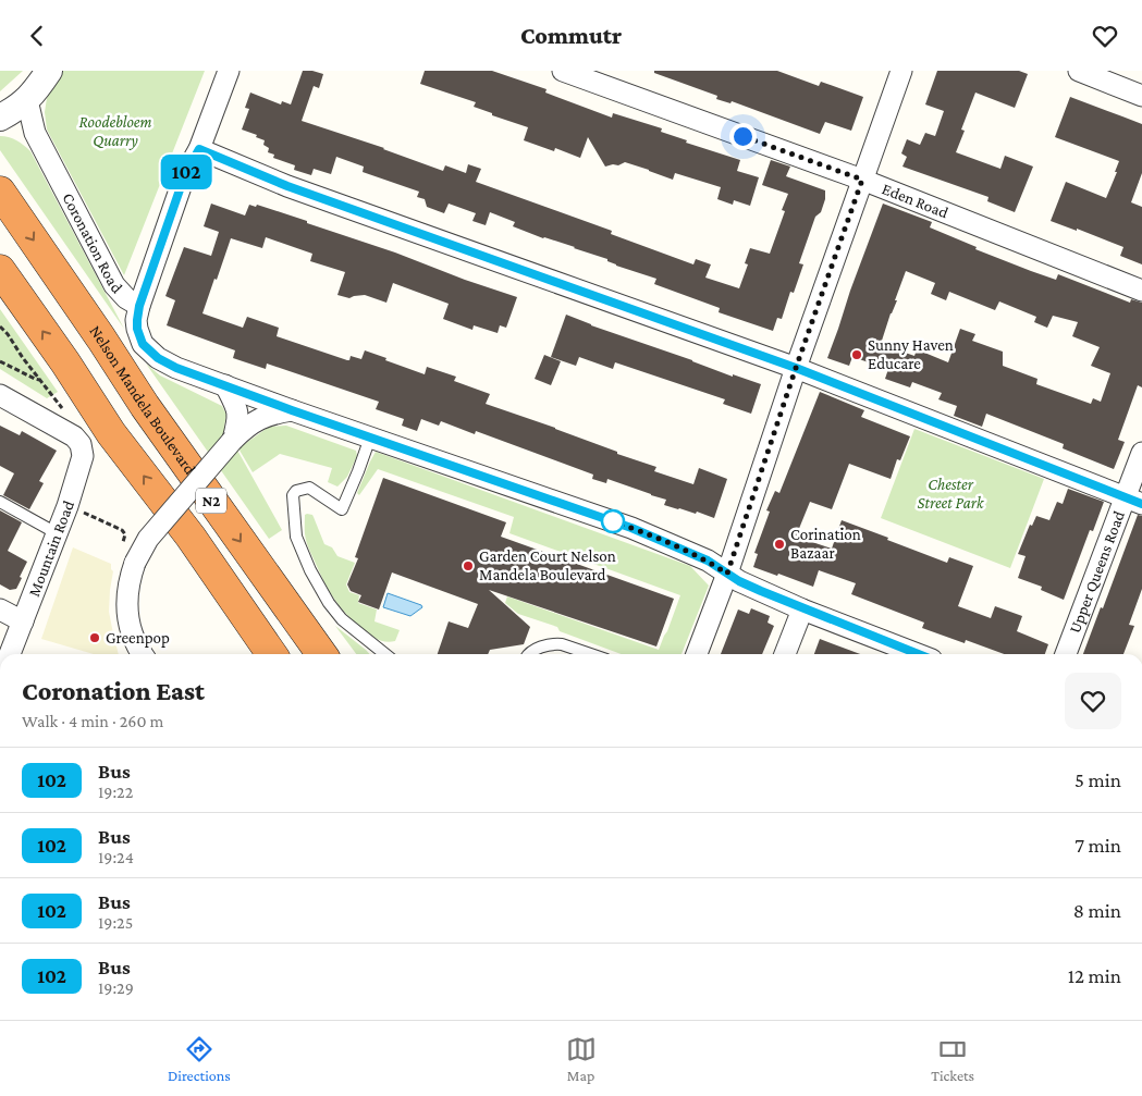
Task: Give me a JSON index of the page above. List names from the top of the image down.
{
  "streets": {
    "highway": ["Nelson Mandela Boulevard", "N2"],
    "street": [
      "Eden Road",
      "Coronation Road",
      "Mountain Road",
      "Upper Queens Road"
    ]
  },
  "parks": ["Roodebloem Quarry", "Chester Street Park"],
  "places": [
    "Sunny Haven Educare",
    "Corination Bazaar",
    "Garden Court Nelson Mandela Boulevard",
    "Greenpop"
  ],
  "lines": ["bus line 102"],
  "page": {
    "header": "Commutr",
    "on_map": "102",
    "heading": ["Coronation East", "Walk · 4 min · 260 m"],
    "list": [
      {
        "mark": "102",
        "name": "Bus",
        "note": "19:22",
        "value": "5 min"
      },
      {
        "mark": "102",
        "name": "Bus",
        "note": "19:24",
        "value": "7 min"
      },
      {
        "mark": "102",
        "name": "Bus",
        "note": "19:25",
        "value": "8 min"
      },
      {
        "mark": "102",
        "name": "Bus",
        "note": "19:29",
        "value": "12 min"
      }
    ],
    "tabs": ["Directions", "Map", "Tickets"]
  }
}
